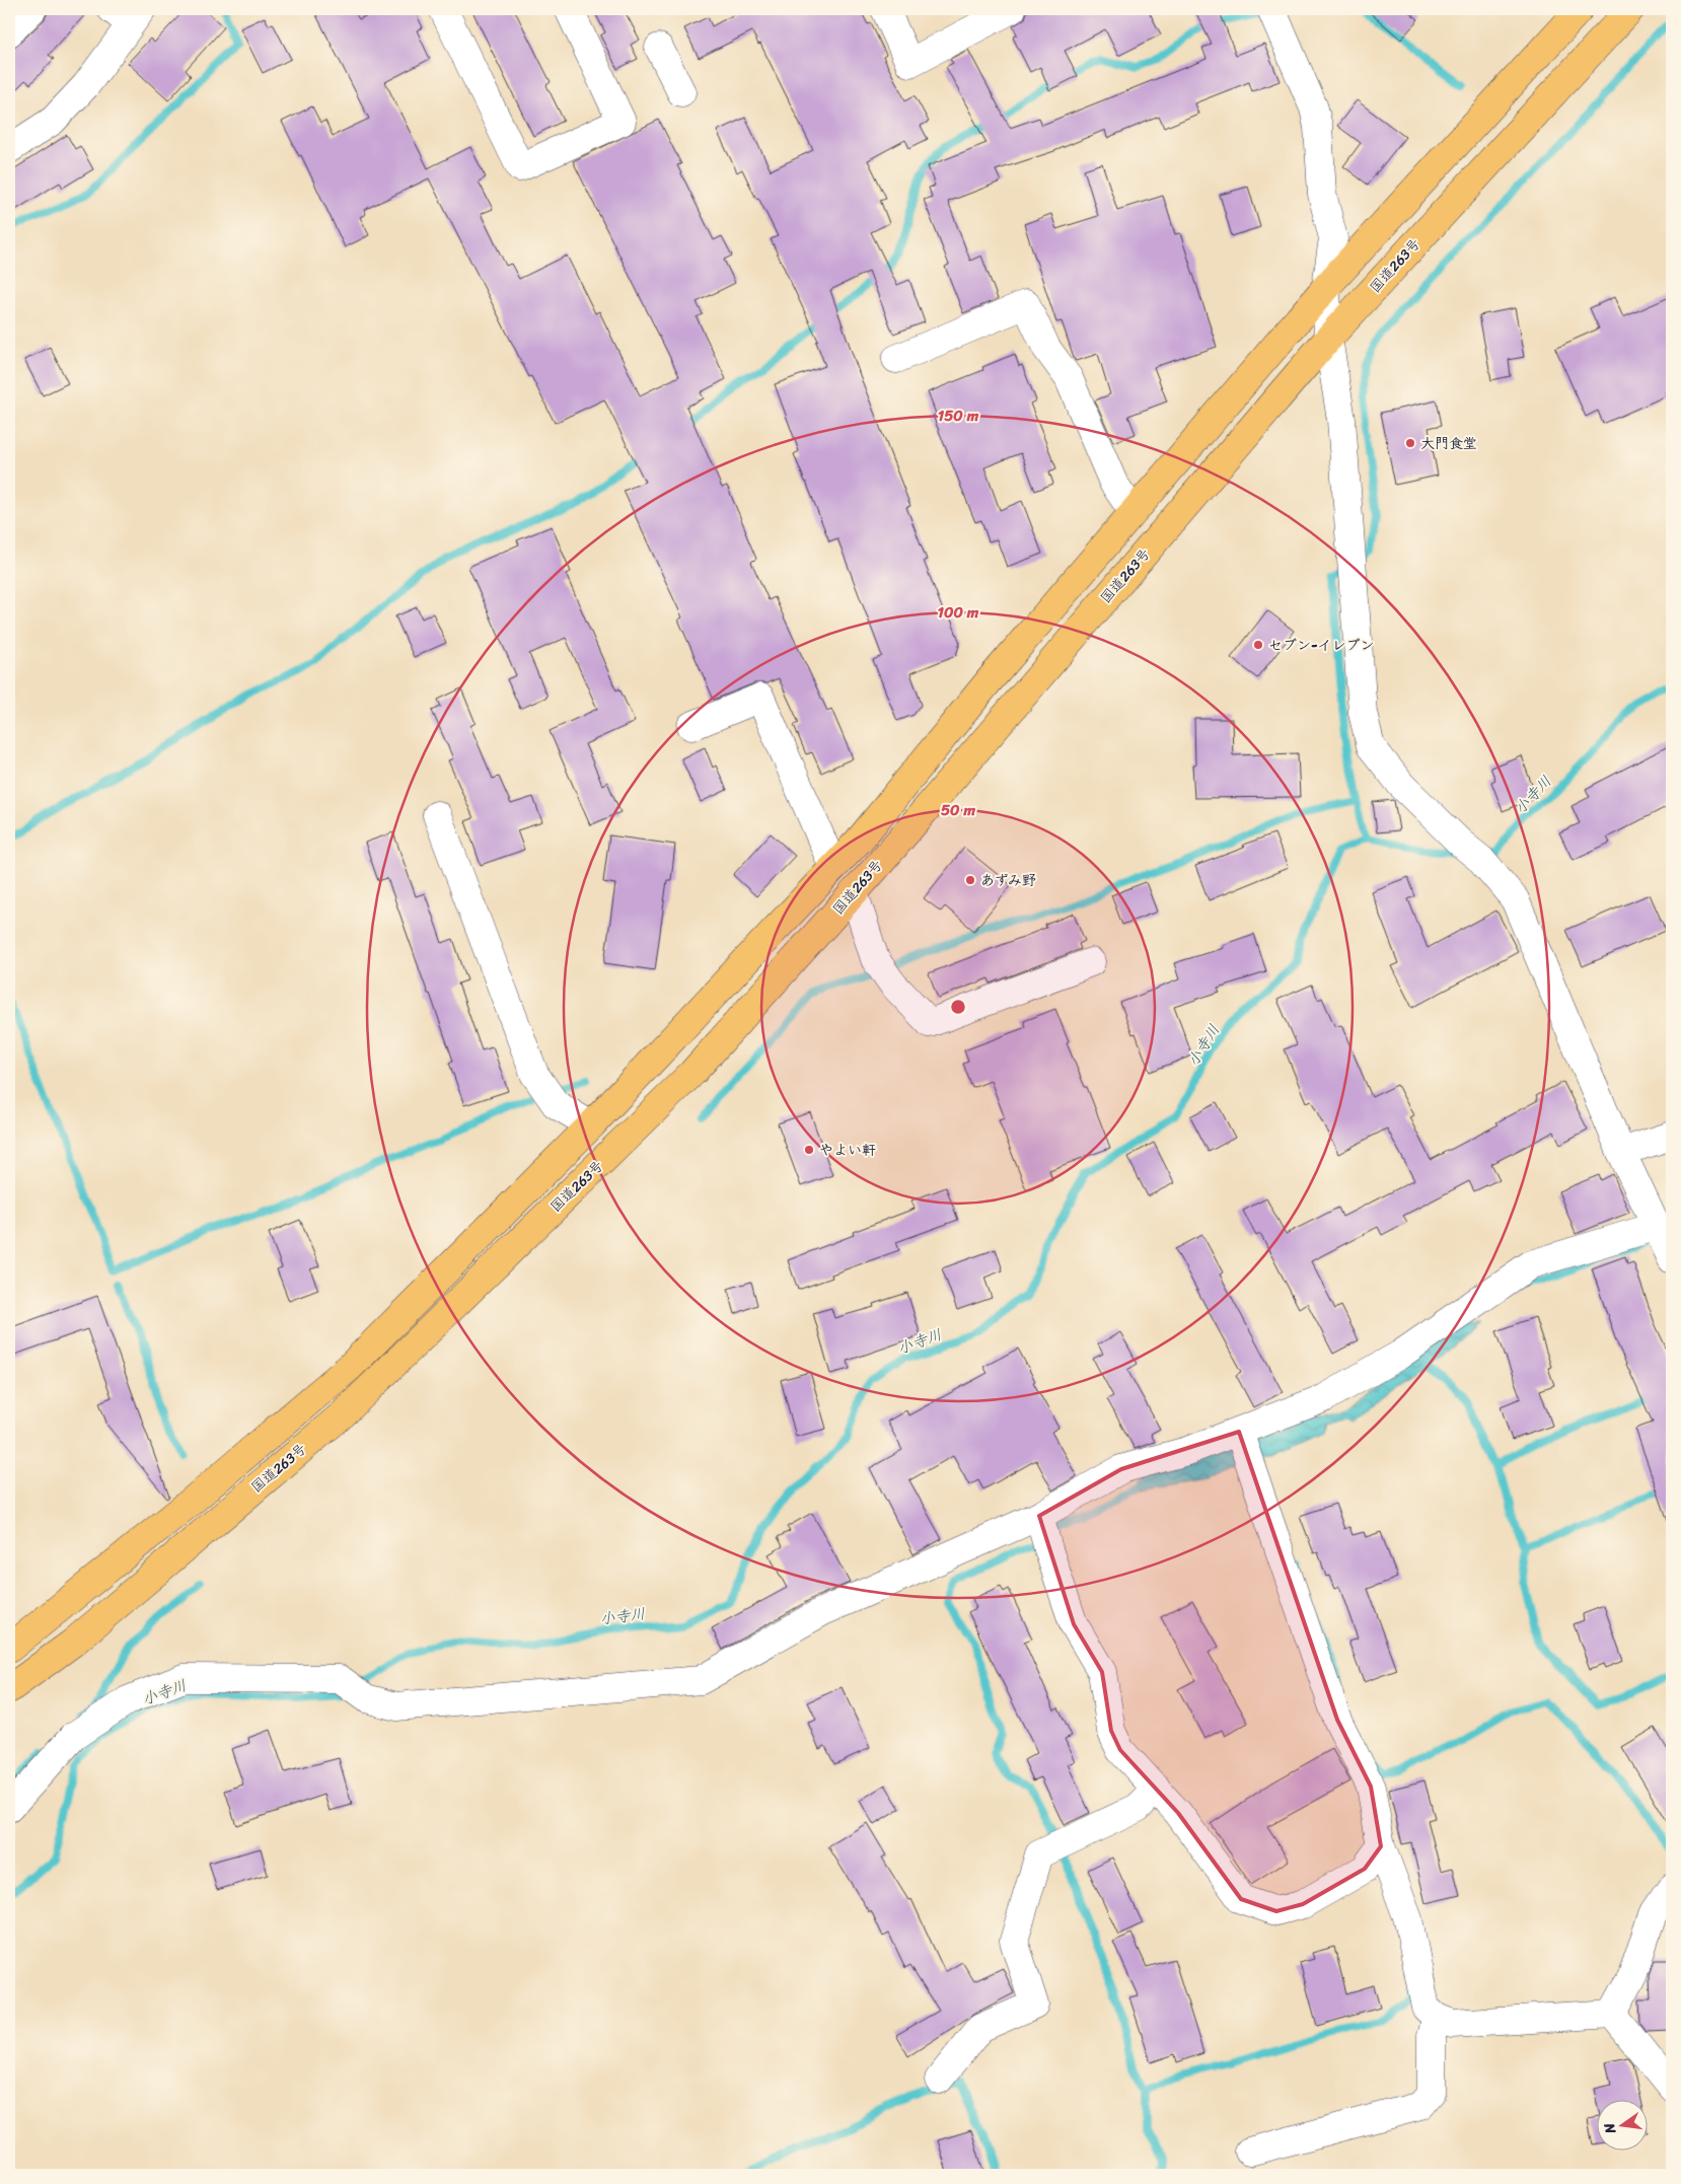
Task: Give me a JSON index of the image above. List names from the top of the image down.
{
  "streets": {
    "highway": ["国道263号"]
  },
  "water": ["小寺川"],
  "places": [
    "大門食堂",
    "セブン-イレブン",
    "あずみ野",
    "やよい軒"
  ],
  "north": "left",
  "rings": ["150 m", "100 m", "50 m"]
}
